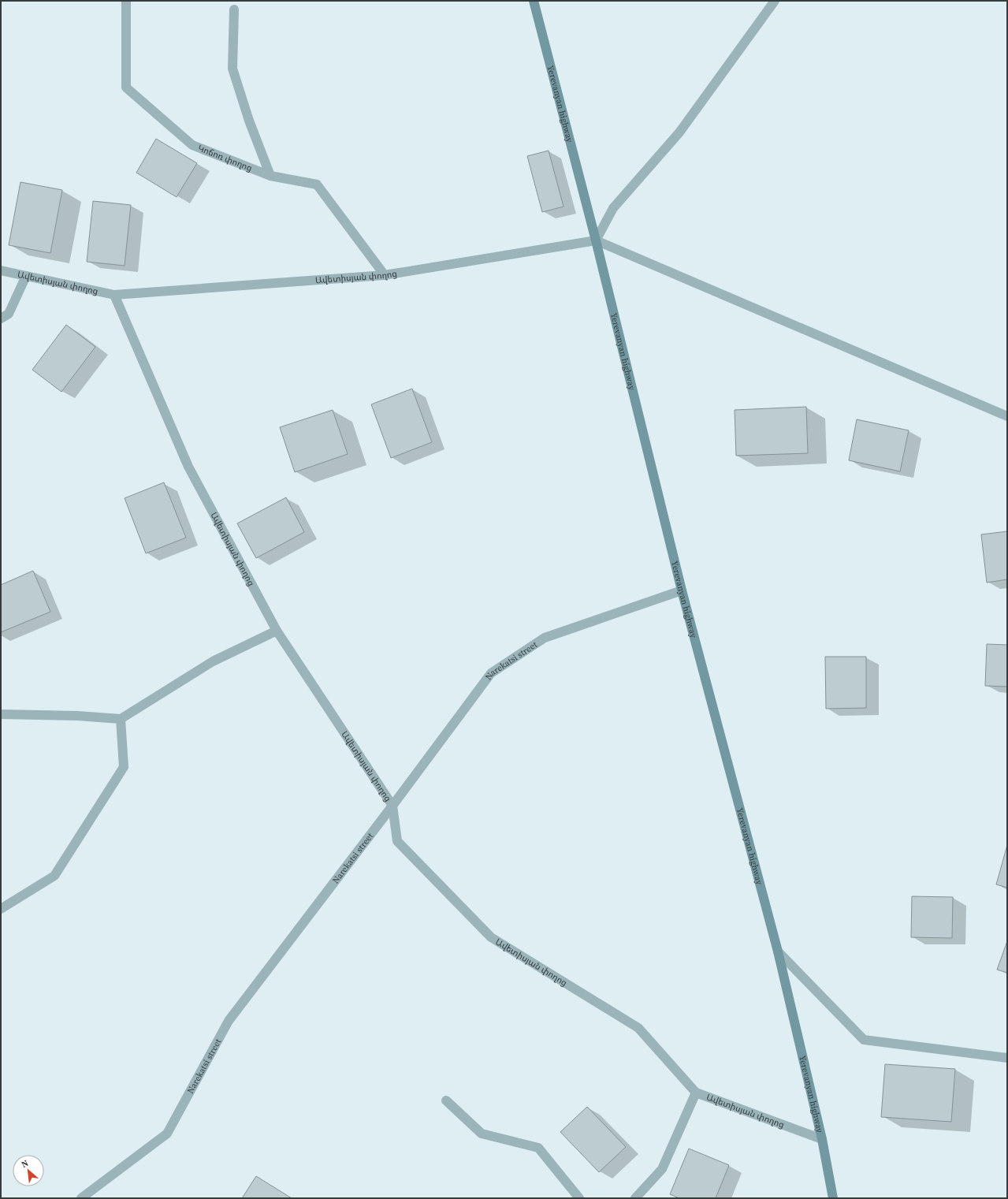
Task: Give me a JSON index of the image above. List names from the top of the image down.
{
  "streets": {
    "street": [
      "Yerevanyan highway",
      "Կոճոռ փողոց",
      "Ավետիսյան փողոց",
      "Narekatsi street"
    ]
  },
  "crossings": [
    ["Yerevanyan highway", "Ավետիսյան փողոց"],
    ["Yerevanyan highway", "Narekatsi street"],
    ["Կոճոռ փողոց", "Ավետիսյան փողոց"],
    ["Ավետիսյան փողոց", "Narekatsi street"]
  ],
  "north": "top left"
}
